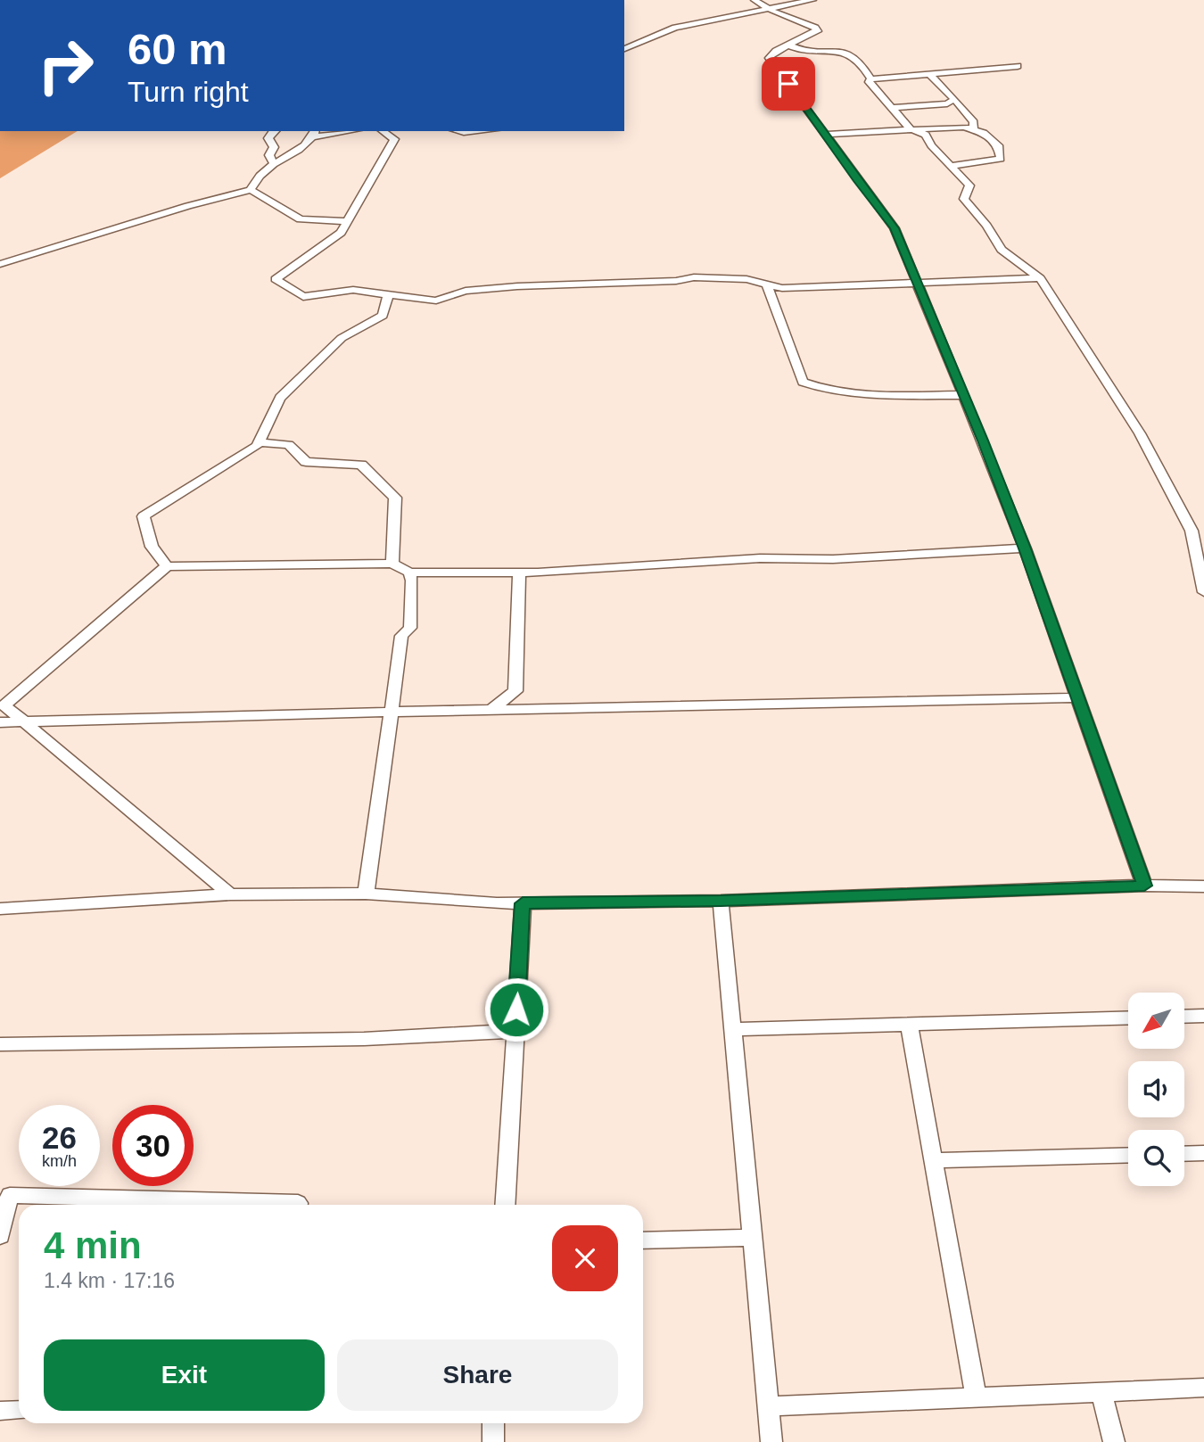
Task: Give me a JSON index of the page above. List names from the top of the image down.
{
  "north": "bottom left",
  "page": {
    "turn": ["60 m", "Turn right"],
    "speed": "26 km/h",
    "limit": "30",
    "heading": ["4 min", "1.4 km · 17:16"],
    "buttons": ["Exit", "Share"]
  }
}
